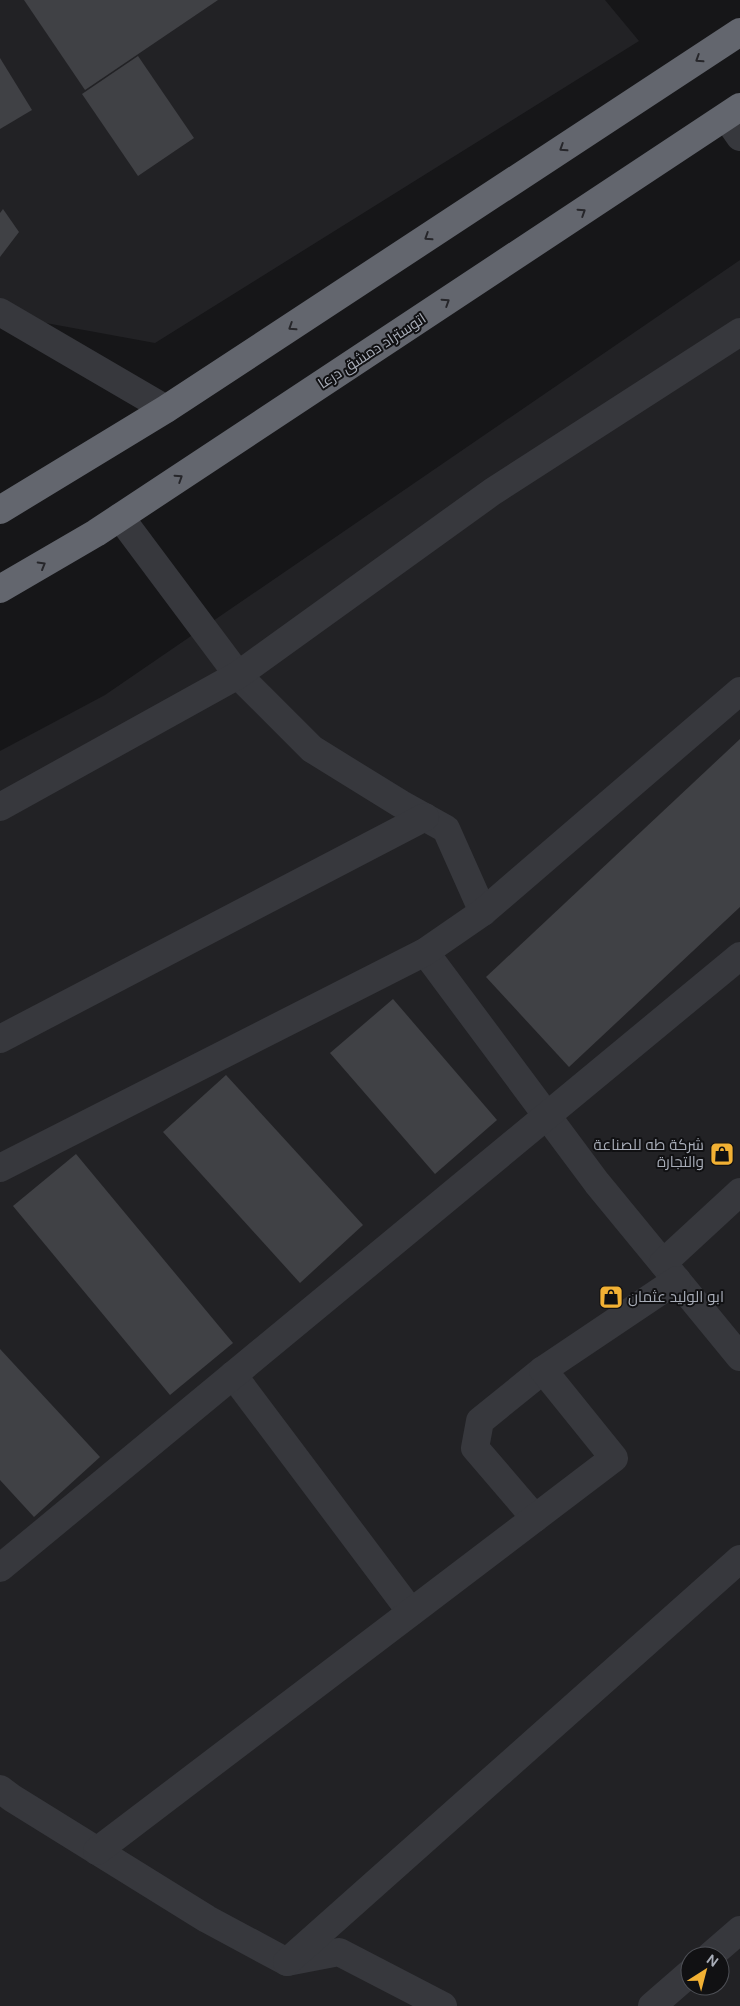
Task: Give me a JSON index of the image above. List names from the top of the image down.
{
  "streets": {
    "highway": ["اتوستراد دمشق درعا"]
  },
  "places": {
    "shop": ["شركة طه للصناعة والتجارة", "ابو الوليد عثمان"]
  },
  "north": "top right"
}
